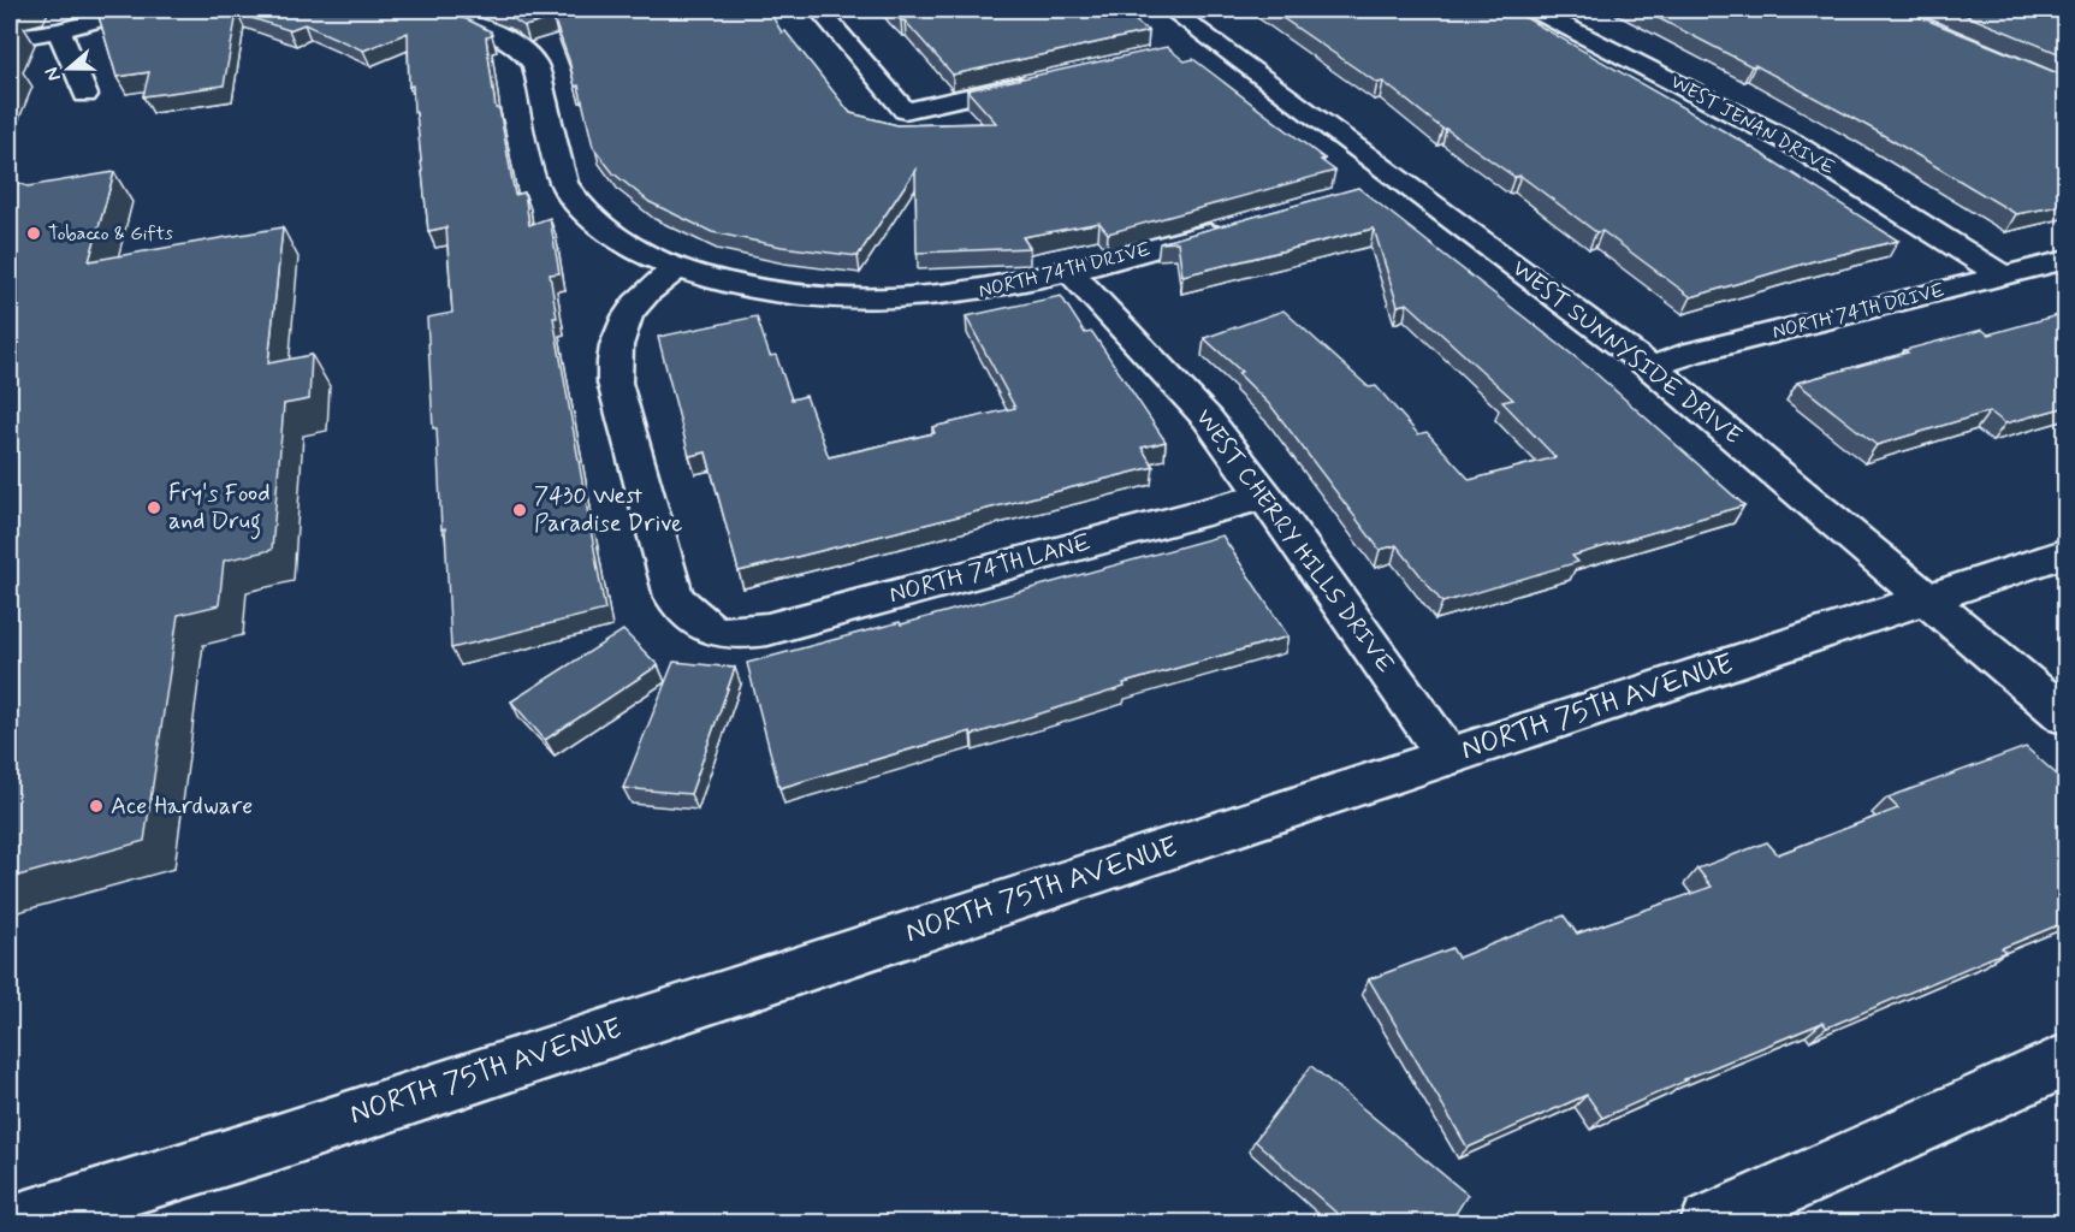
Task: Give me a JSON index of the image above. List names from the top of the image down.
{
  "streets": {
    "street": [
      "WEST JENAN DRIVE",
      "NORTH 74TH DRIVE",
      "WEST SUNNYSIDE DRIVE",
      "WEST CHERRY HILLS DRIVE",
      "NORTH 74TH LANE",
      "NORTH 75TH AVENUE"
    ]
  },
  "crossings": [
    ["WEST JENAN DRIVE", "NORTH 74TH DRIVE"],
    ["NORTH 74TH DRIVE", "WEST SUNNYSIDE DRIVE"],
    ["NORTH 74TH DRIVE", "WEST CHERRY HILLS DRIVE"],
    ["NORTH 74TH DRIVE", "NORTH 74TH LANE"],
    ["WEST SUNNYSIDE DRIVE", "NORTH 75TH AVENUE"],
    ["WEST CHERRY HILLS DRIVE", "NORTH 74TH LANE"],
    ["WEST CHERRY HILLS DRIVE", "NORTH 75TH AVENUE"]
  ],
  "places": [
    "Tobacco & Gifts",
    "Fry's Food and Drug",
    "7430 West Paradise Drive",
    "Ace Hardware"
  ],
  "north": "left"
}
